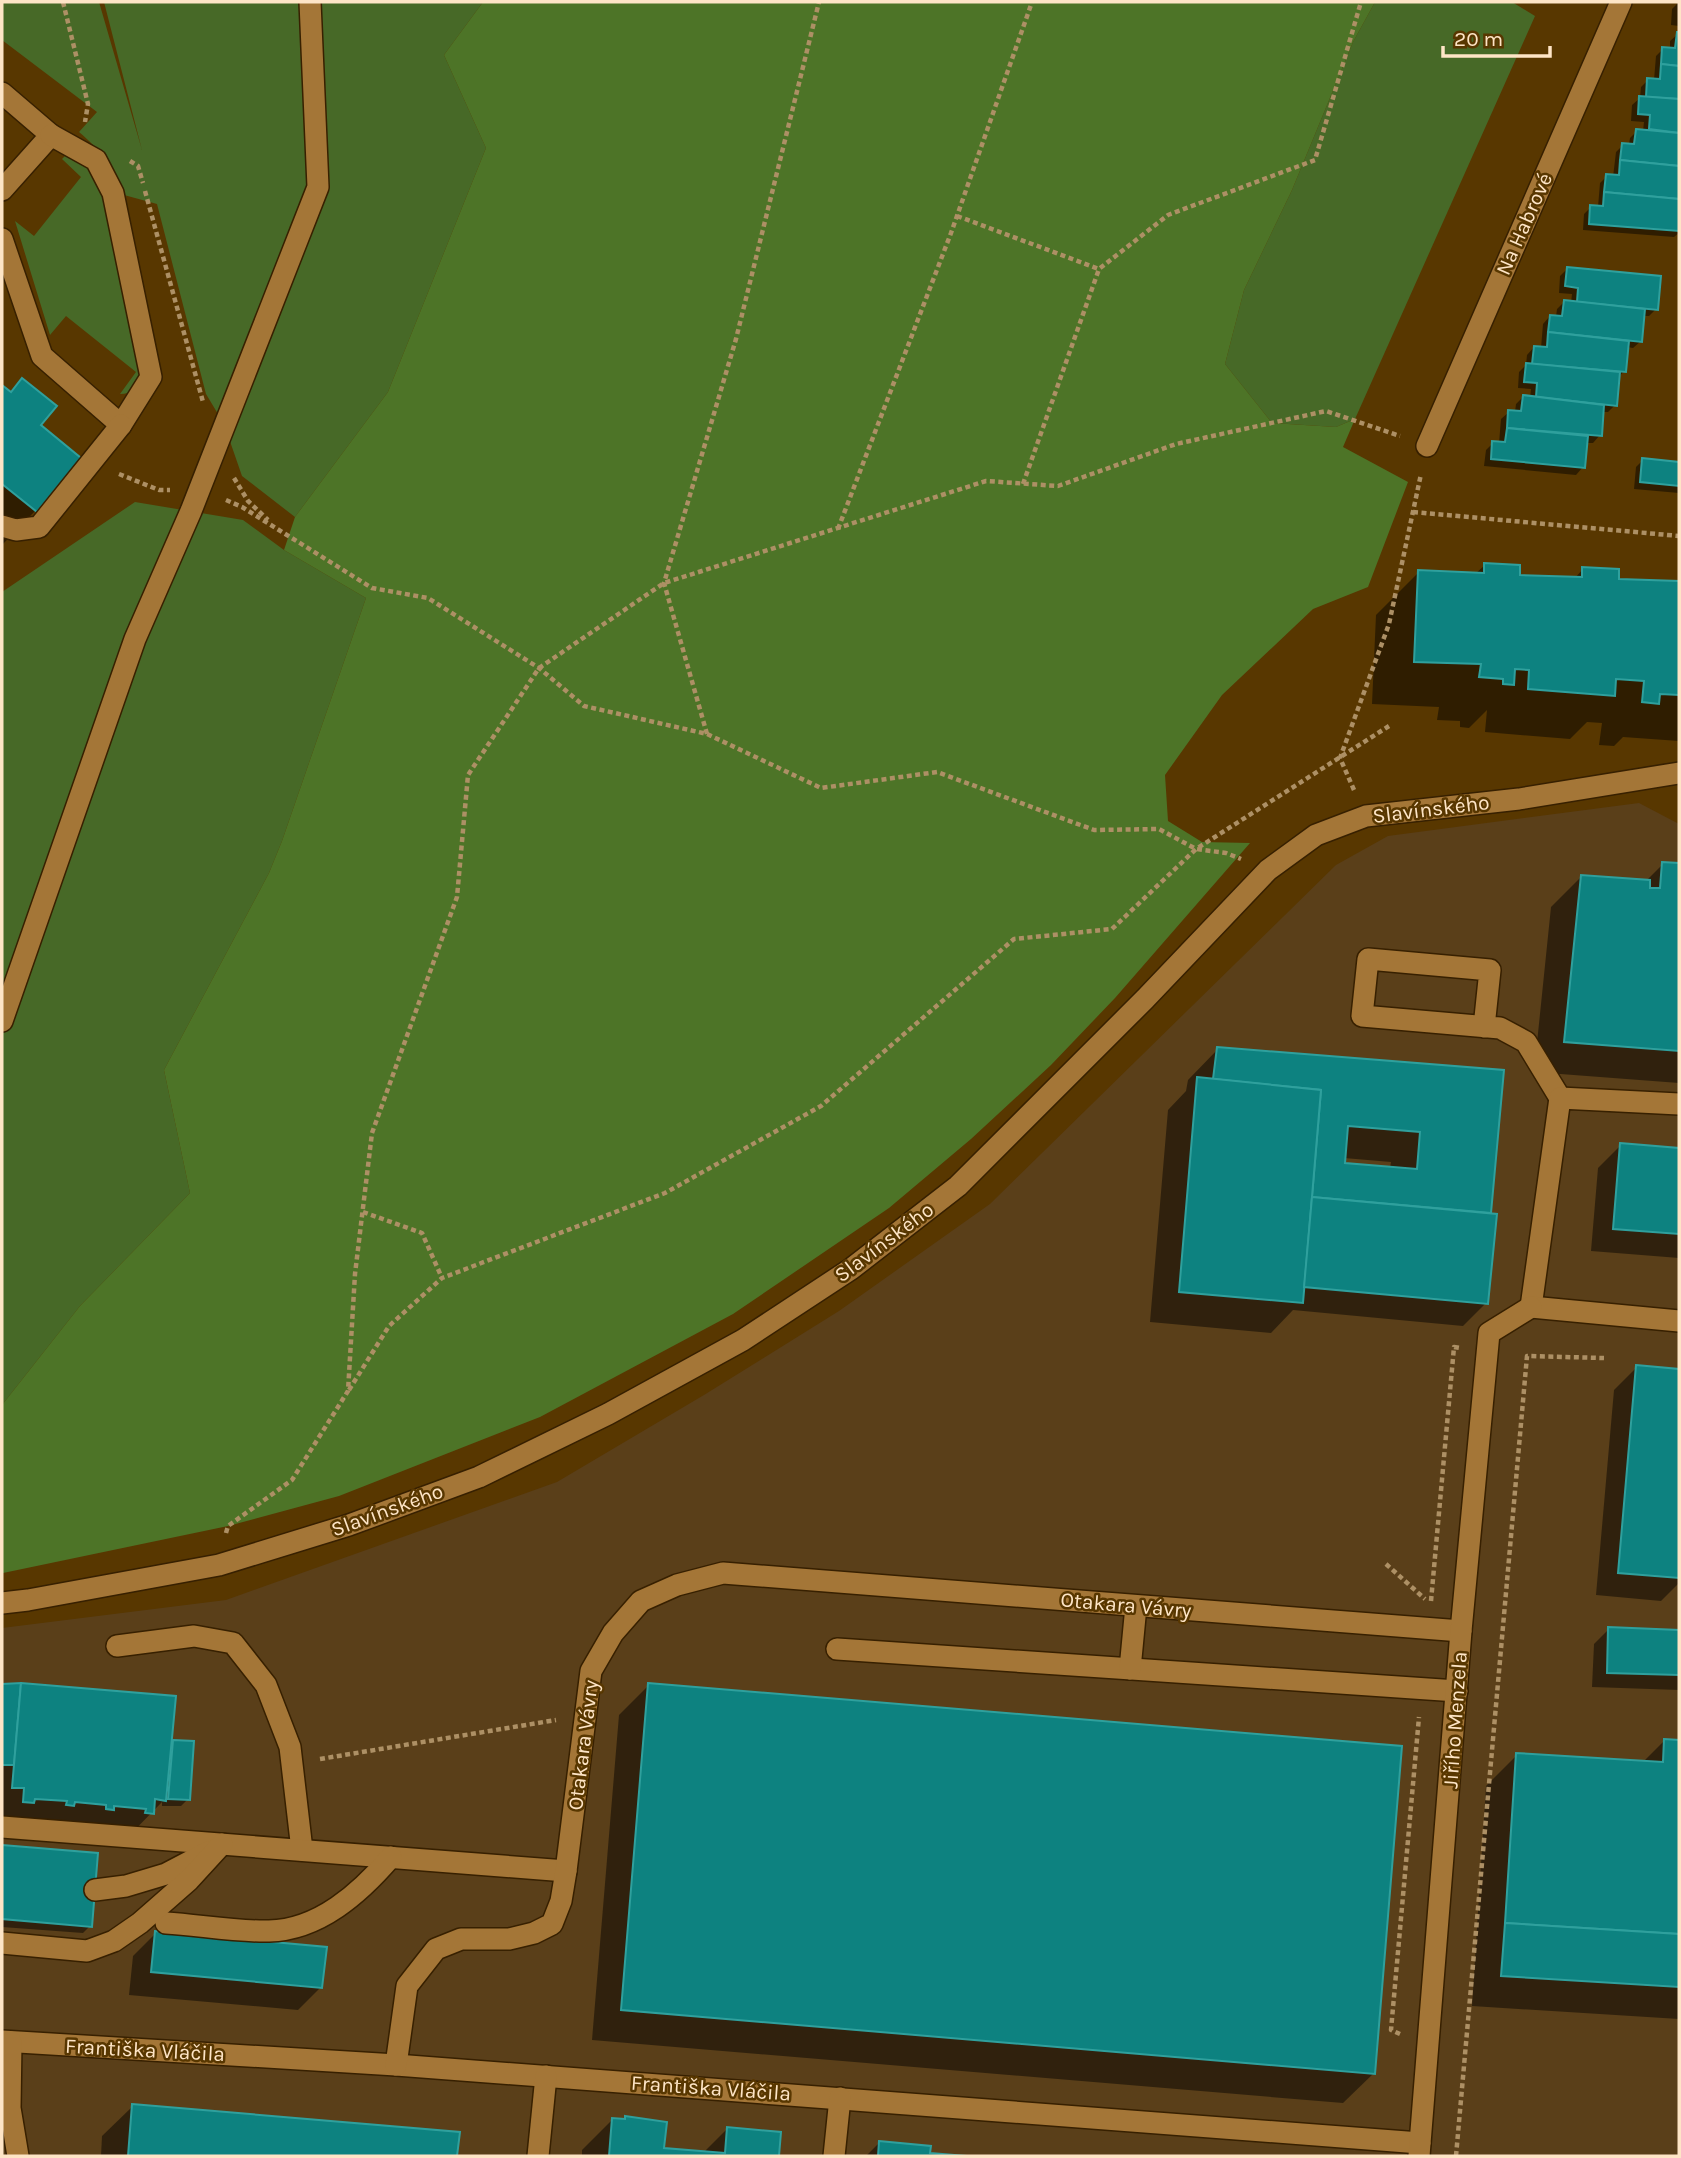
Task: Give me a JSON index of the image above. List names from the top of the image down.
{
  "streets": {
    "street": [
      "Na Habrové",
      "Slavínského",
      "Otakara Vávry",
      "Jiřího Menzela",
      "Františka Vláčila"
    ]
  },
  "crossings": [
    ["Otakara Vávry", "Jiřího Menzela"],
    ["Otakara Vávry", "Františka Vláčila"],
    ["Jiřího Menzela", "Františka Vláčila"]
  ],
  "scale_bar": "20 m"
}
